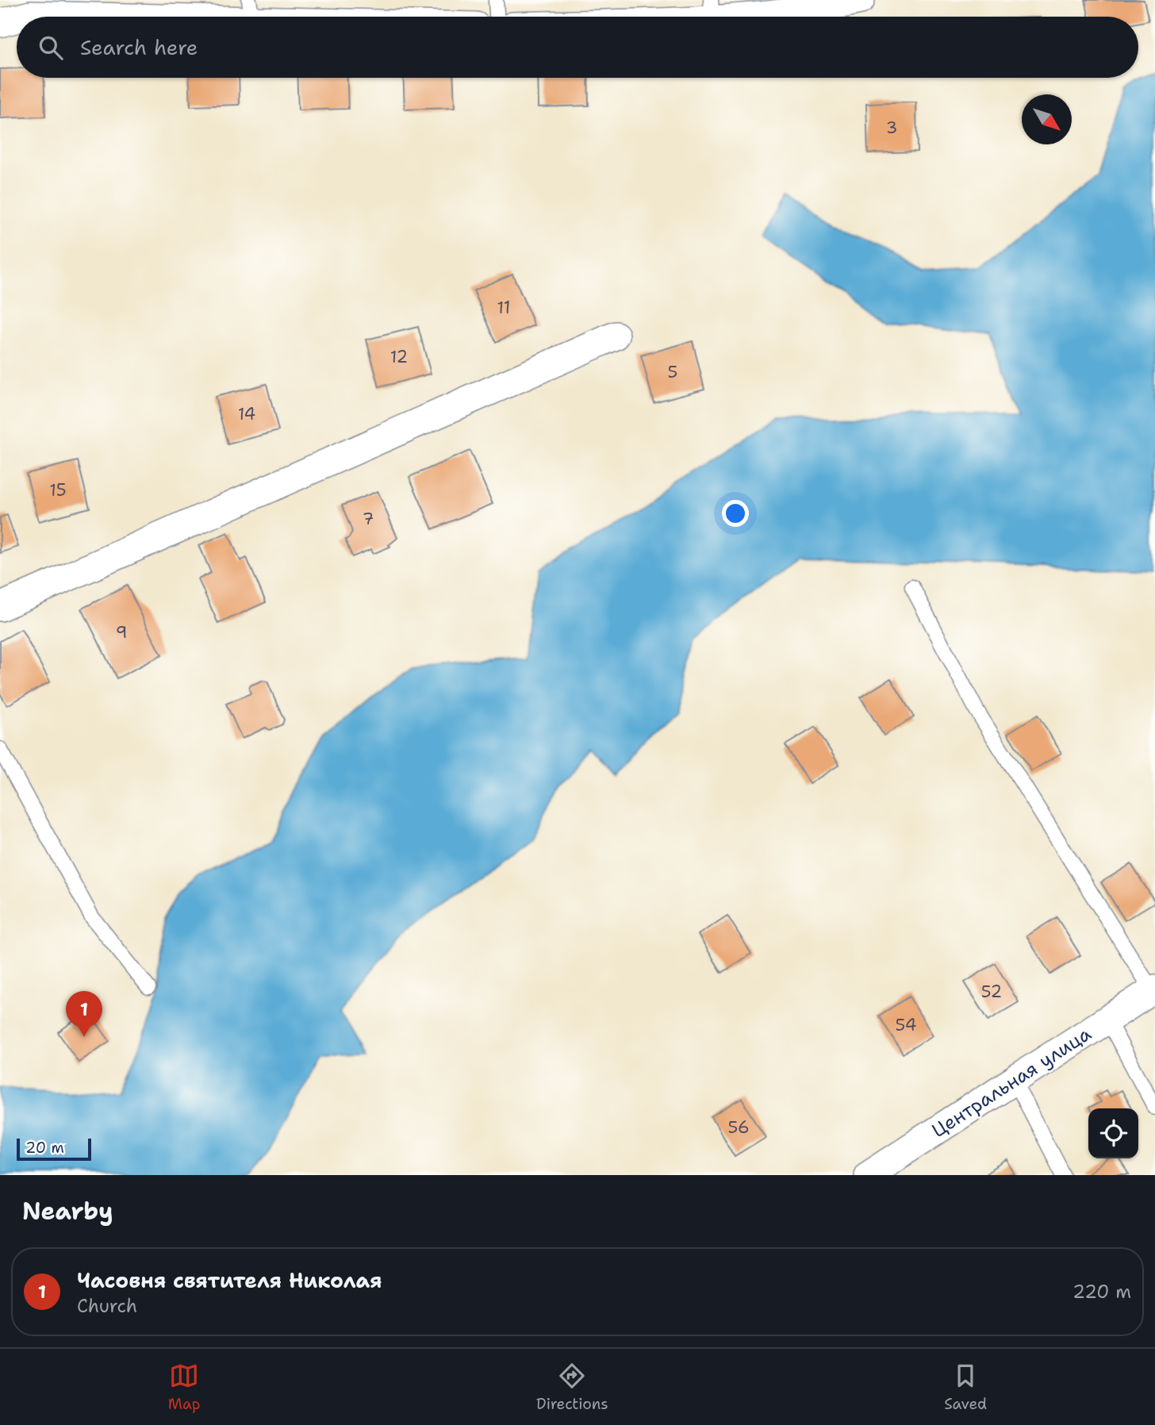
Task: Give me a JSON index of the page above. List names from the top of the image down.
{
  "streets": {
    "street": ["Центральная улица"]
  },
  "house_numbers": [
    "3",
    "11",
    "12",
    "5",
    "14",
    "15",
    "7",
    "9",
    "52",
    "54",
    "56"
  ],
  "scale_bar": "20 m",
  "north": "bottom right",
  "page": {
    "search": "Search here",
    "pins": "1",
    "scale": "20 m",
    "heading": "Nearby",
    "list": [
      {
        "mark": "1",
        "name": "Часовня святителя Николая",
        "note": "Church",
        "value": "220 m"
      }
    ],
    "nav": ["Map", "Directions", "Saved"]
  }
}
